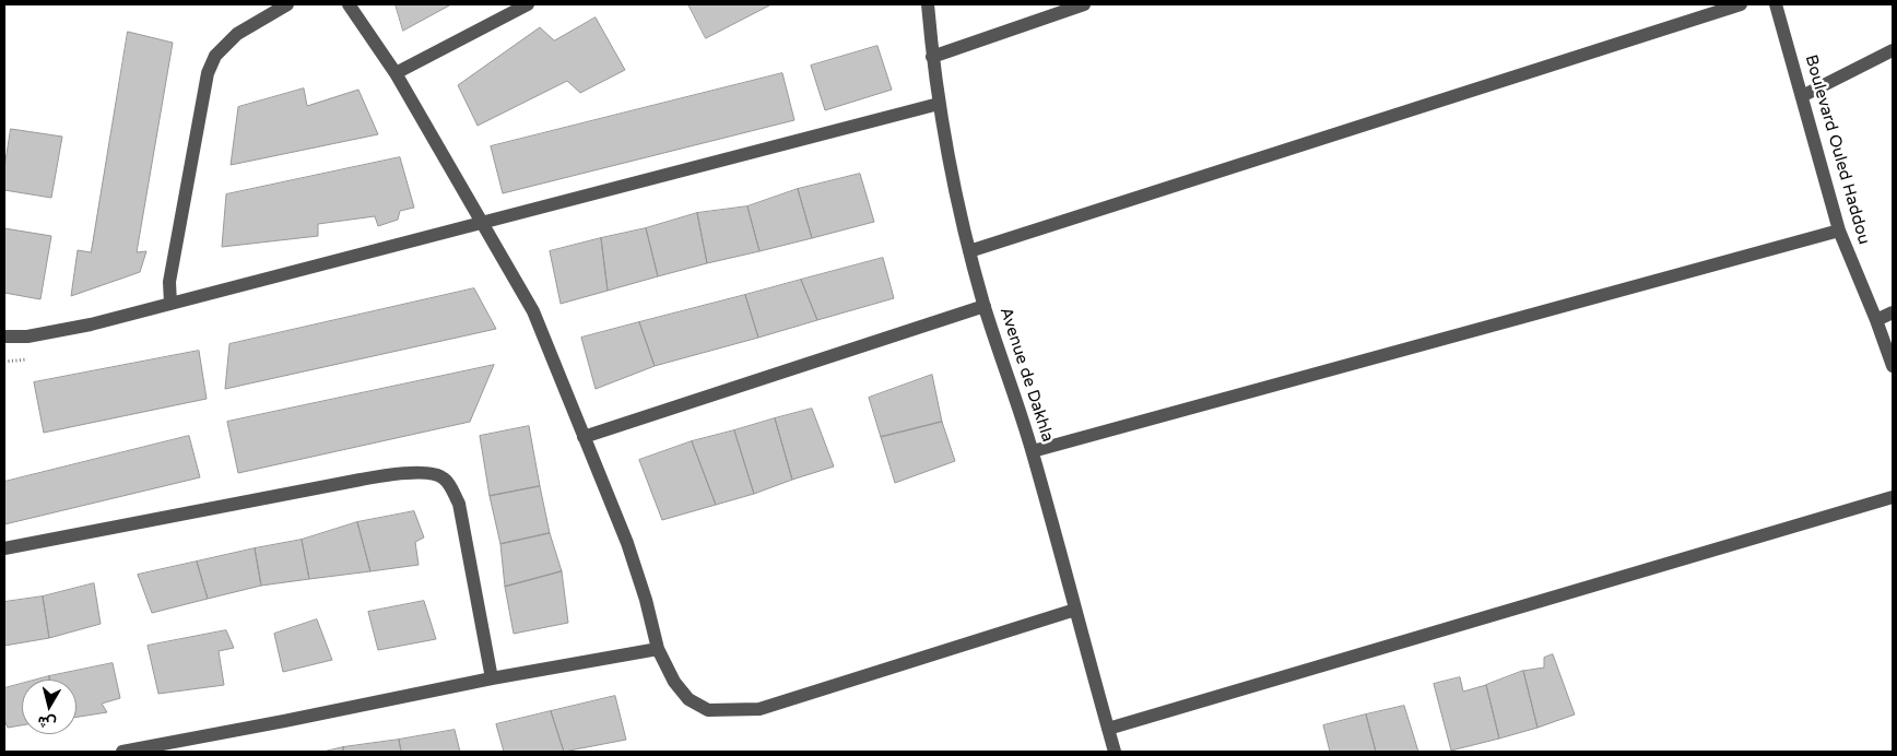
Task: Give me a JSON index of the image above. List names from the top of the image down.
{
  "streets": {
    "street": ["Boulevard Ouled Haddou", "Avenue de Dakhla"]
  },
  "north": "bottom"
}
